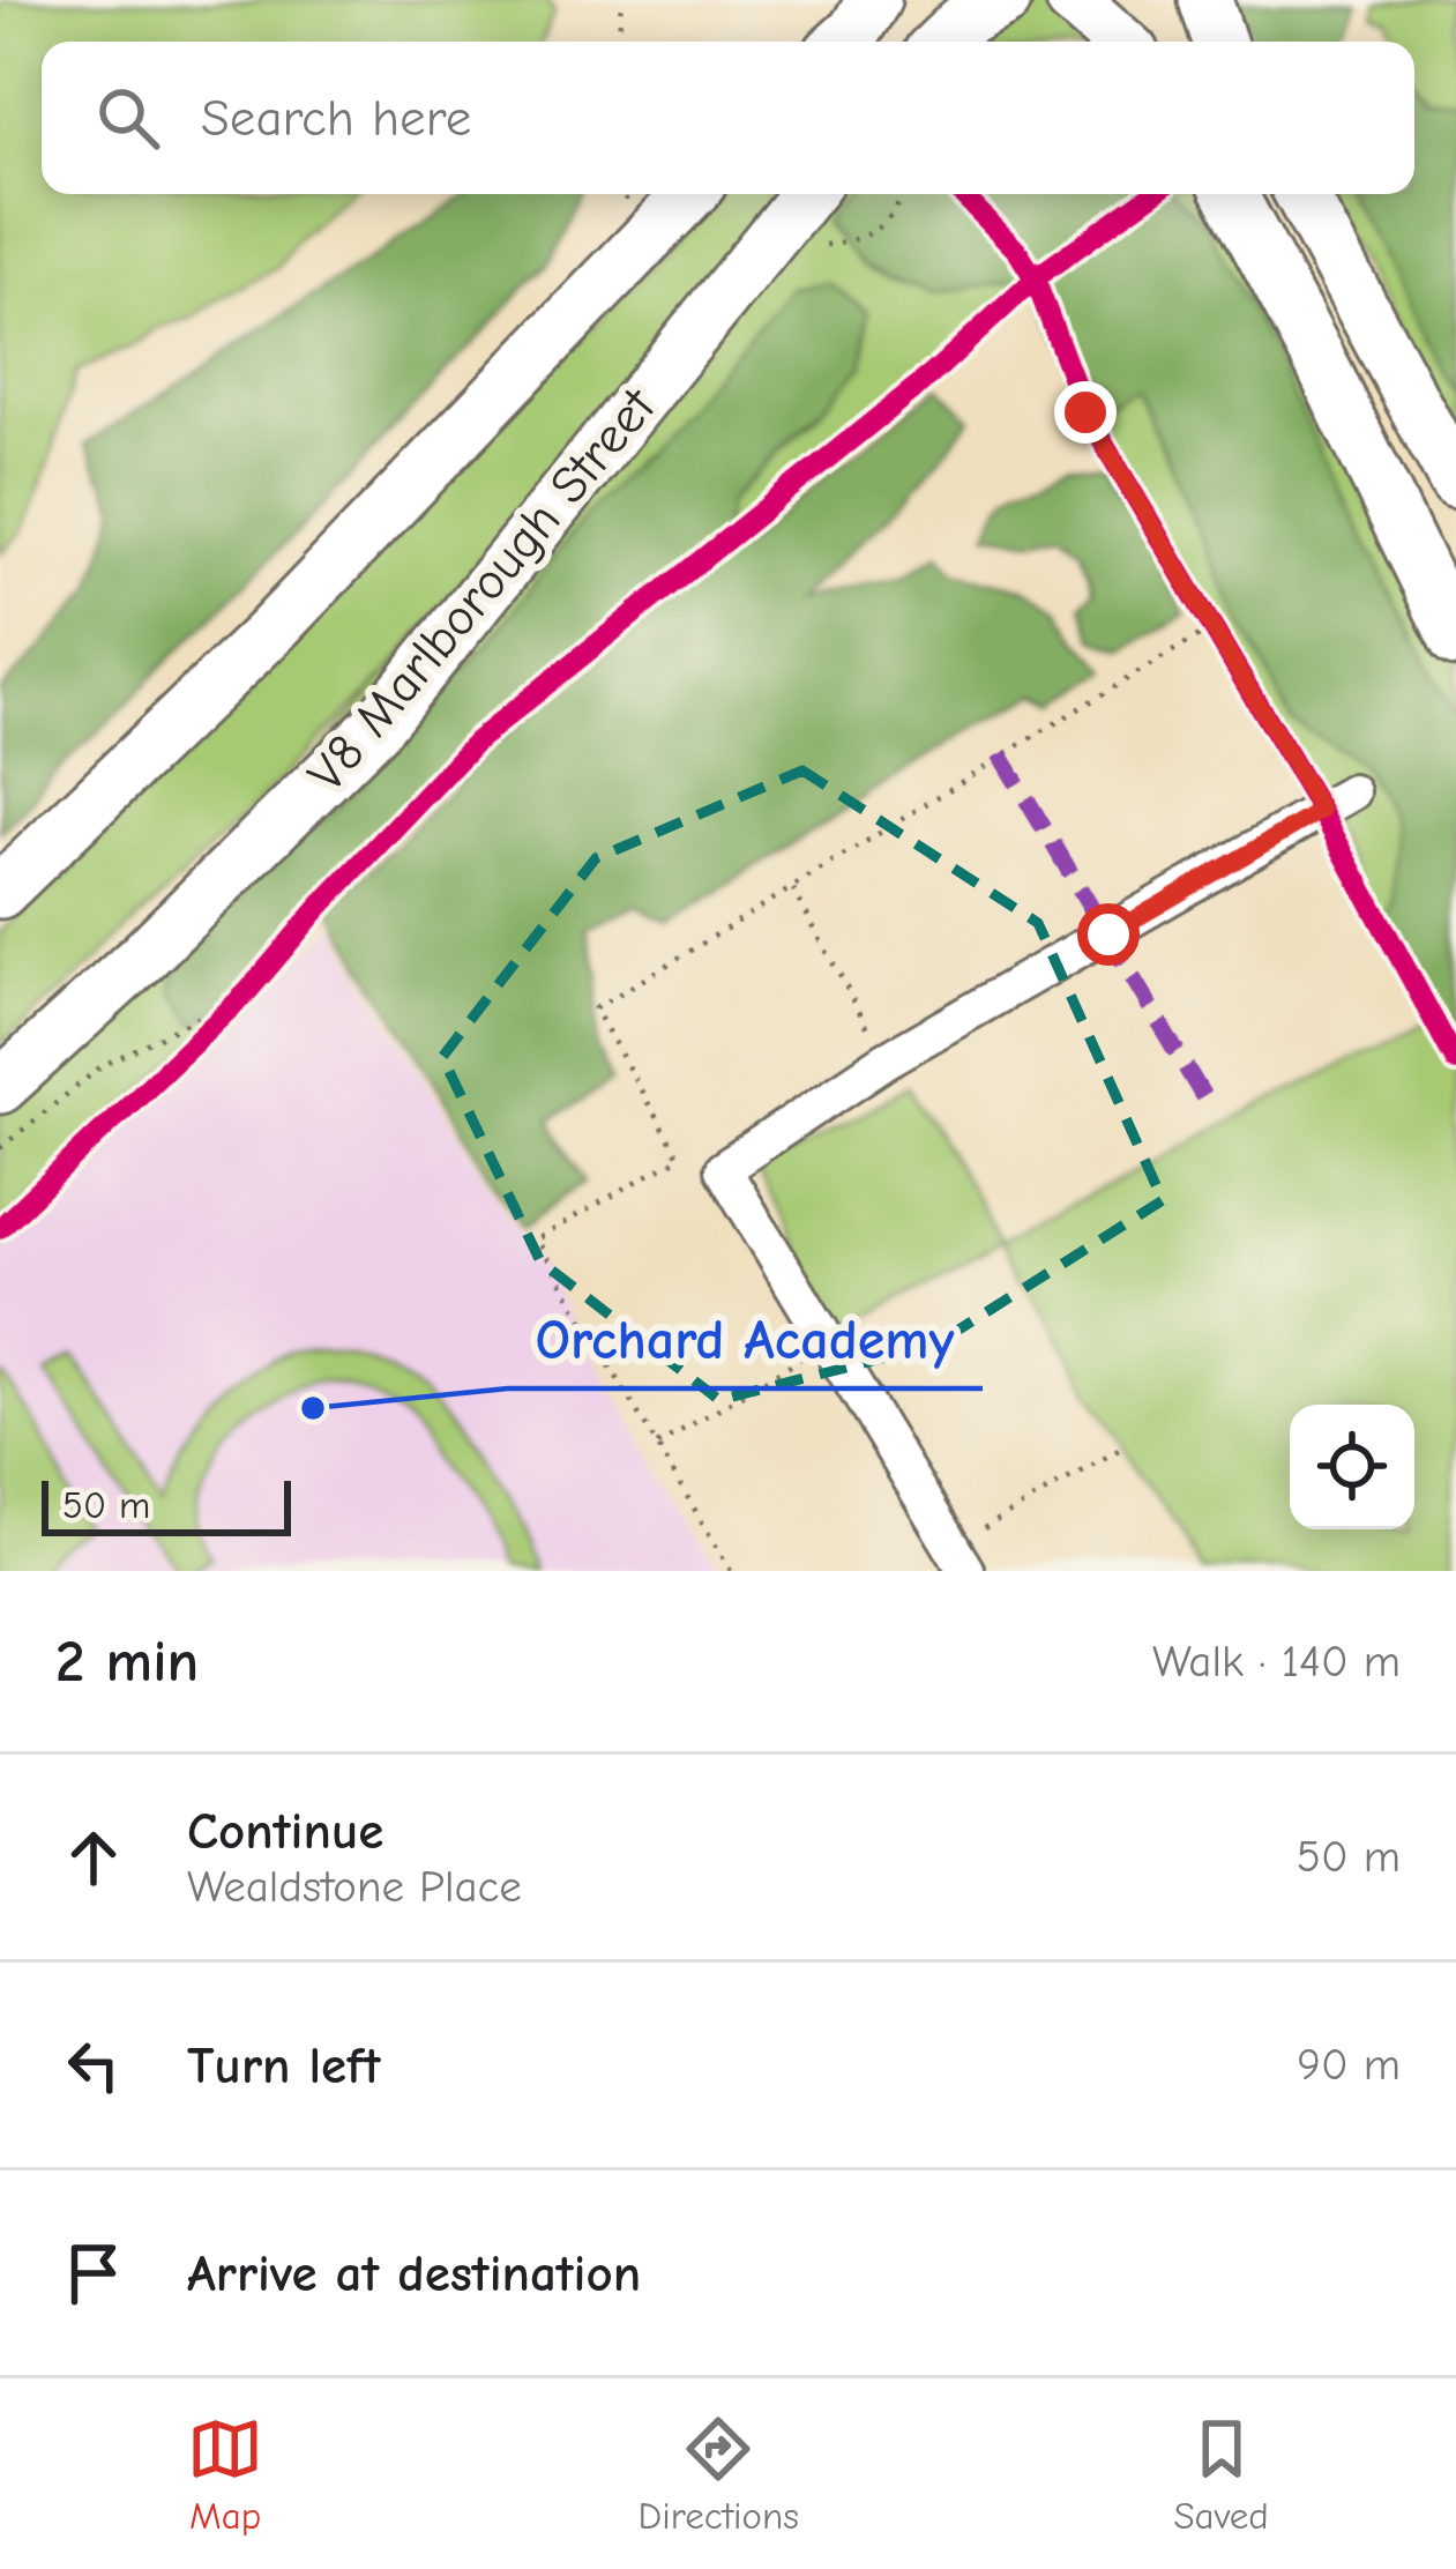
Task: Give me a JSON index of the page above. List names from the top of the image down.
{
  "streets": {
    "main road": ["V8 Marlborough Street"]
  },
  "places": ["Orchard Academy"],
  "scale_bar": "50 m",
  "page": {
    "search": "Search here",
    "scale": "50 m",
    "heading": ["2 min", "Walk · 140 m"],
    "list": [
      ["Continue", "Wealdstone Place", "50 m"],
      ["Turn left", "90 m"],
      "Arrive at destination"
    ],
    "nav": ["Map", "Directions", "Saved"]
  }
}
